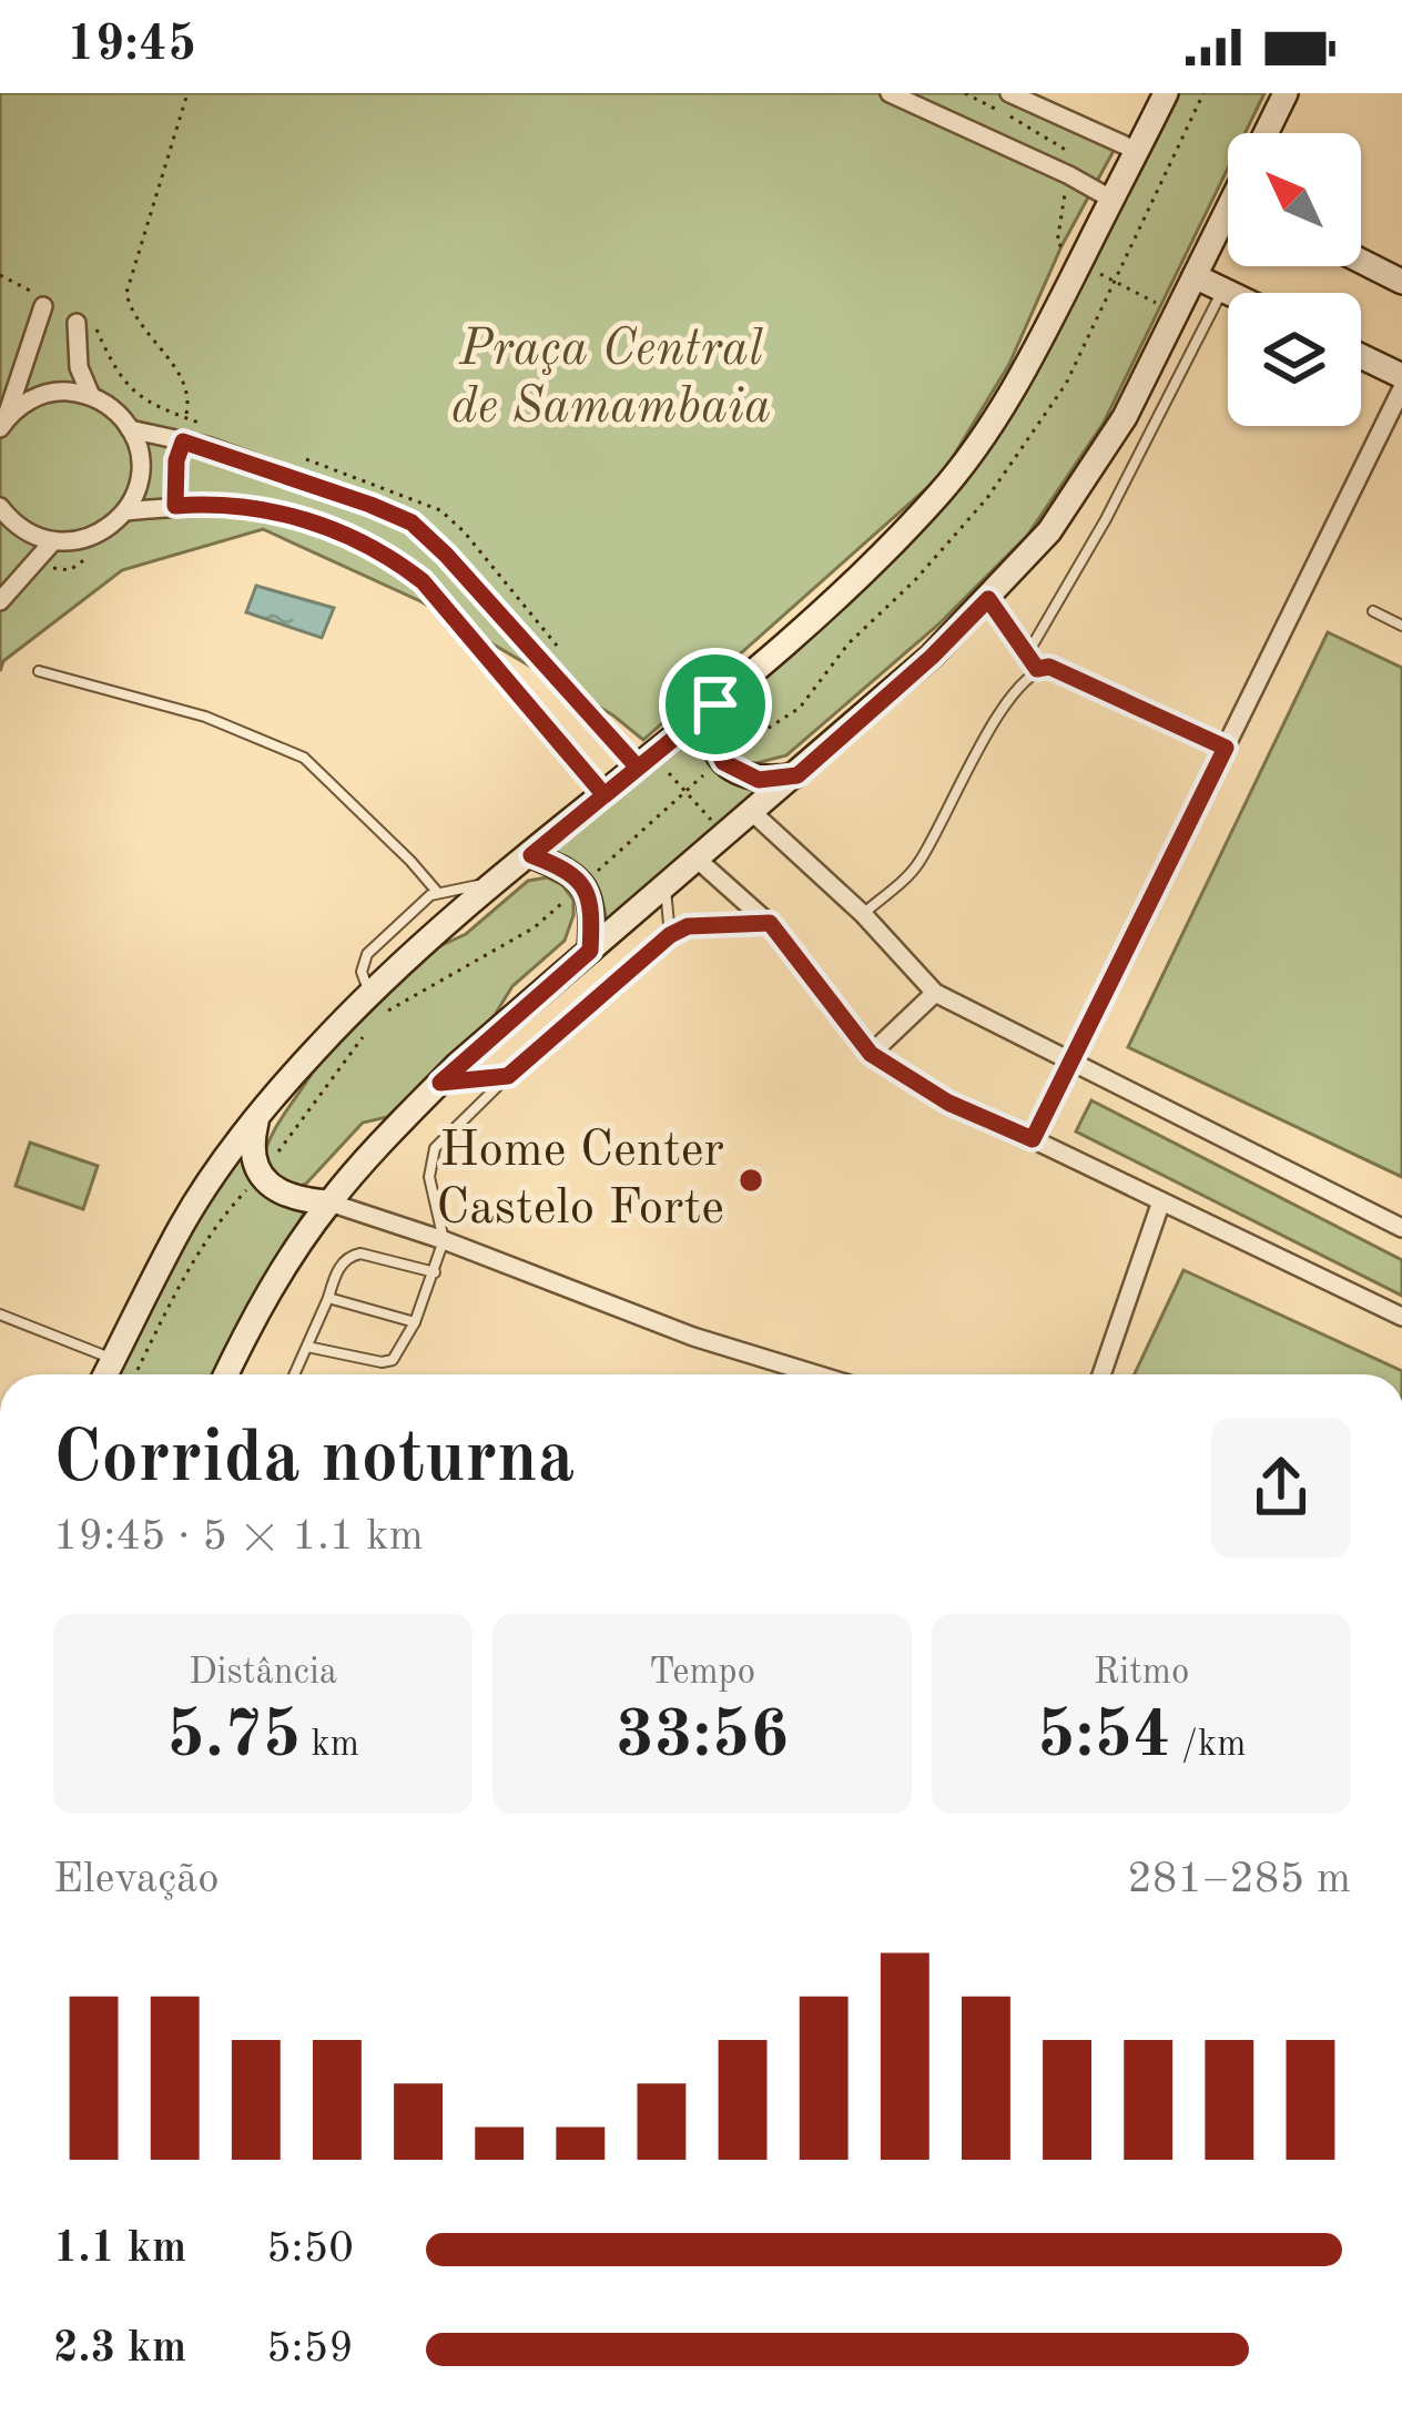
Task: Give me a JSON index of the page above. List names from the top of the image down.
{
  "parks": ["Praça Central de Samambaia"],
  "places": ["Home Center Castelo Forte"],
  "north": "top left",
  "page": {
    "status": "19:45",
    "heading": ["Corrida noturna", "19:45 · 5 × 1.1 km"],
    "stats": [
      ["Distância", "5.75 km"],
      ["Tempo", "33:56"],
      ["Ritmo", "5:54 /km"]
    ],
    "chart": ["Elevação", "281–285 m"],
    "list": [
      {
        "name": "1.1 km",
        "note": "5:50"
      },
      {
        "name": "2.3 km",
        "note": "5:59"
      }
    ]
  }
}
